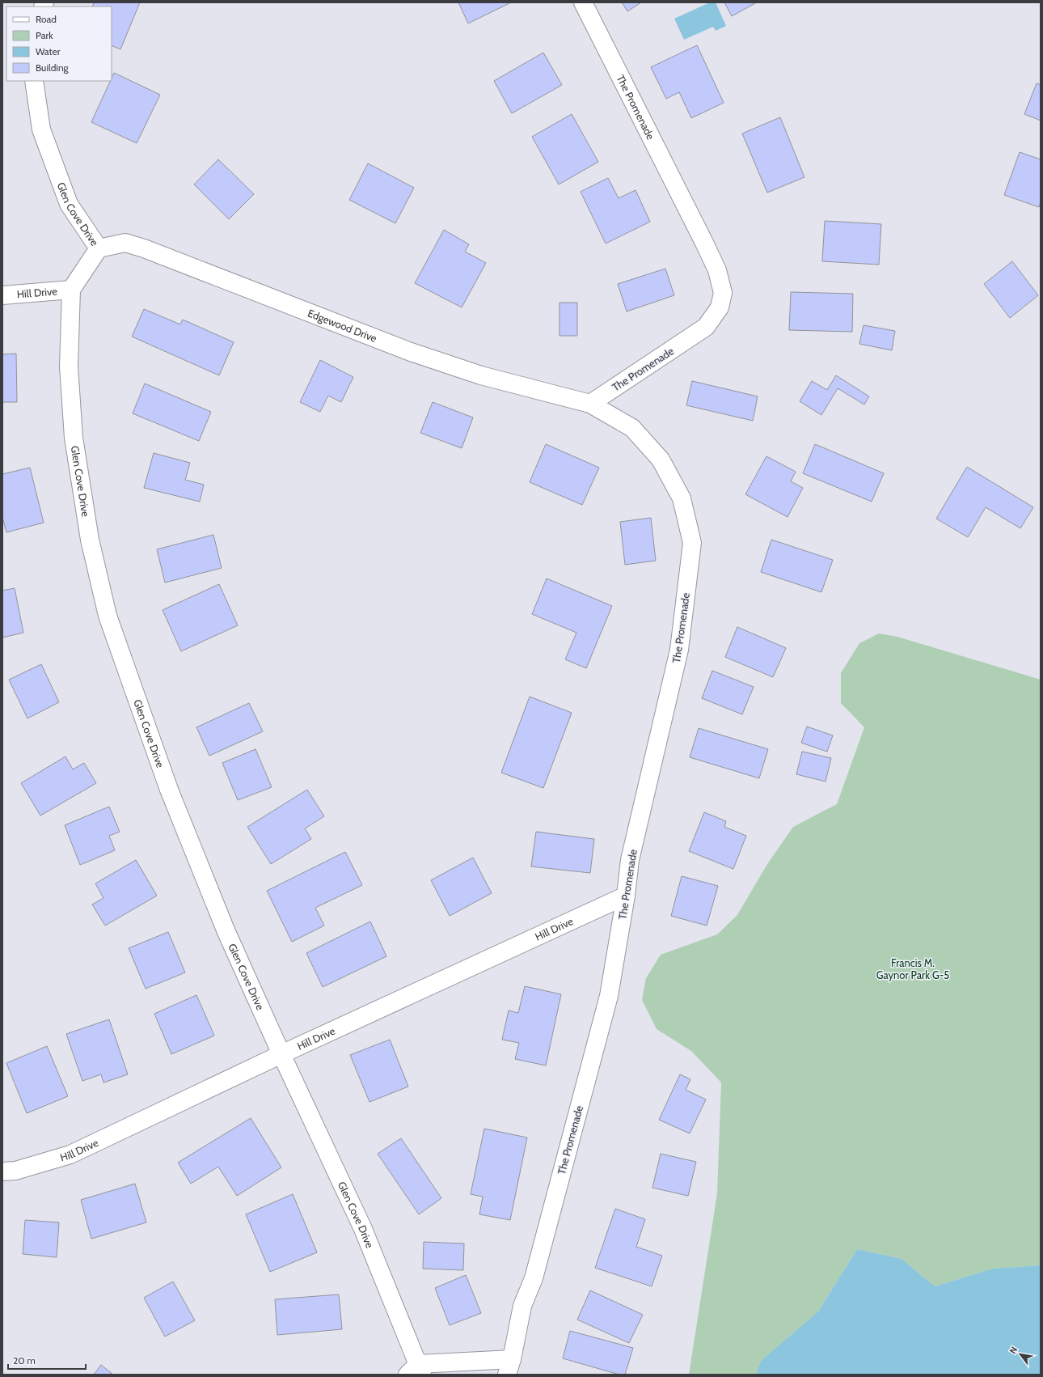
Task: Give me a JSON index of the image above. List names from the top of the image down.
{
  "streets": {
    "street": [
      "The Promenade",
      "Glen Cove Drive",
      "Hill Drive",
      "Edgewood Drive"
    ]
  },
  "crossings": [
    ["The Promenade", "Glen Cove Drive"],
    ["The Promenade", "Hill Drive"],
    ["The Promenade", "Edgewood Drive"],
    ["Glen Cove Drive", "Hill Drive"],
    ["Glen Cove Drive", "Edgewood Drive"]
  ],
  "parks": ["Francis M. Gaynor Park G-5"],
  "legend": [
    "Road",
    "Park",
    "Water",
    "Building"
  ],
  "scale_bar": "20 m",
  "north": "top left"
}
